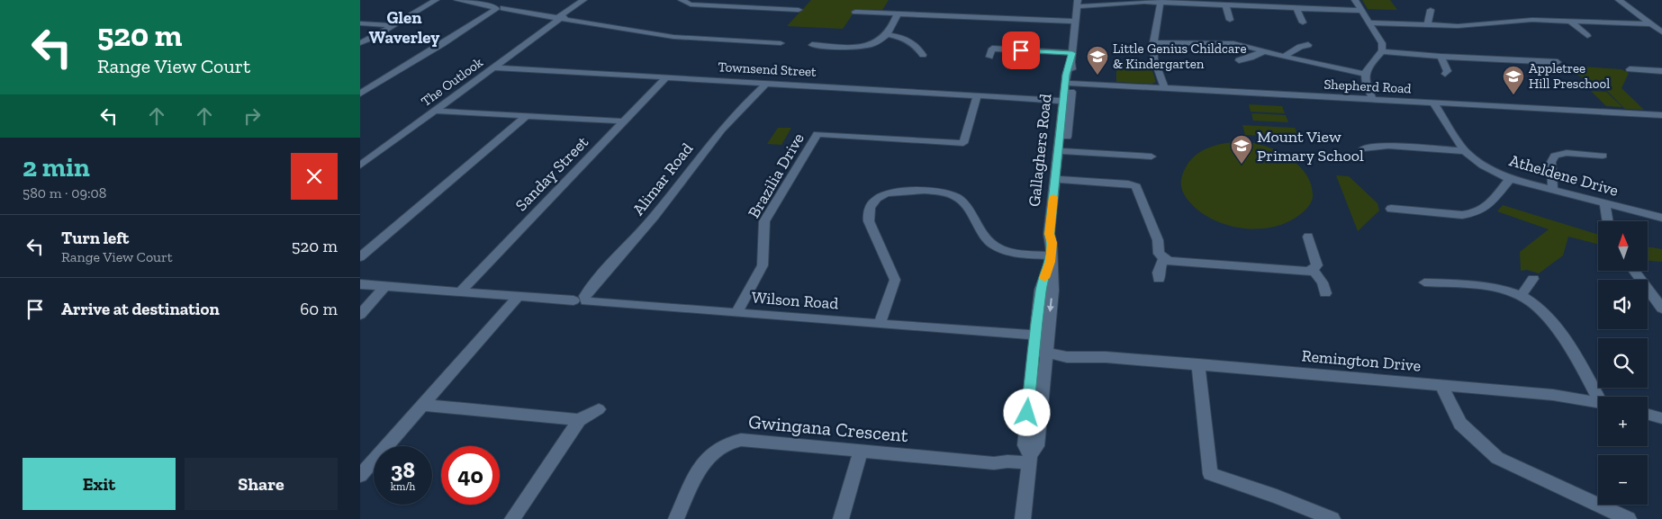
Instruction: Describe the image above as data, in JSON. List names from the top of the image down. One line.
{"streets":{"street":["Townsend Street","The Outlook","Shepherd Road","Gallaghers Road","Sanday Street","Brazilia Drive","Atheldene Drive","Alimar Road","Wilson Road","Remington Drive","Gwingana Crescent"]},"crossings":[["Townsend Street","The Outlook"],["Townsend Street","Gallaghers Road"],["Townsend Street","Sanday Street"],["Townsend Street","Brazilia Drive"],["Townsend Street","Alimar Road"],["Shepherd Road","Gallaghers Road"],["Shepherd Road","Atheldene Drive"],["Gallaghers Road","Wilson Road"],["Gallaghers Road","Remington Drive"],["Gallaghers Road","Gwingana Crescent"],["Sanday Street","Wilson Road"],["Brazilia Drive","Wilson Road"],["Alimar Road","Wilson Road"],["Wilson Road","Remington Drive"]],"districts":["Glen Waverley"],"places":{"school or university":["Little Genius Childcare & Kindergarten","Appletree Hill Preschool","Mount View Primary School"]},"north":"top","page":{"turn":["520 m","Range View Court"],"heading":["2 min","580 m · 09:08"],"list":[{"name":"Turn left","note":"Range View Court","value":"520 m"},{"name":"Arrive at destination","value":"60 m"}],"map_buttons":["+","−"],"speed":"38 km/h","limit":"40","buttons":["Exit","Share"]}}
